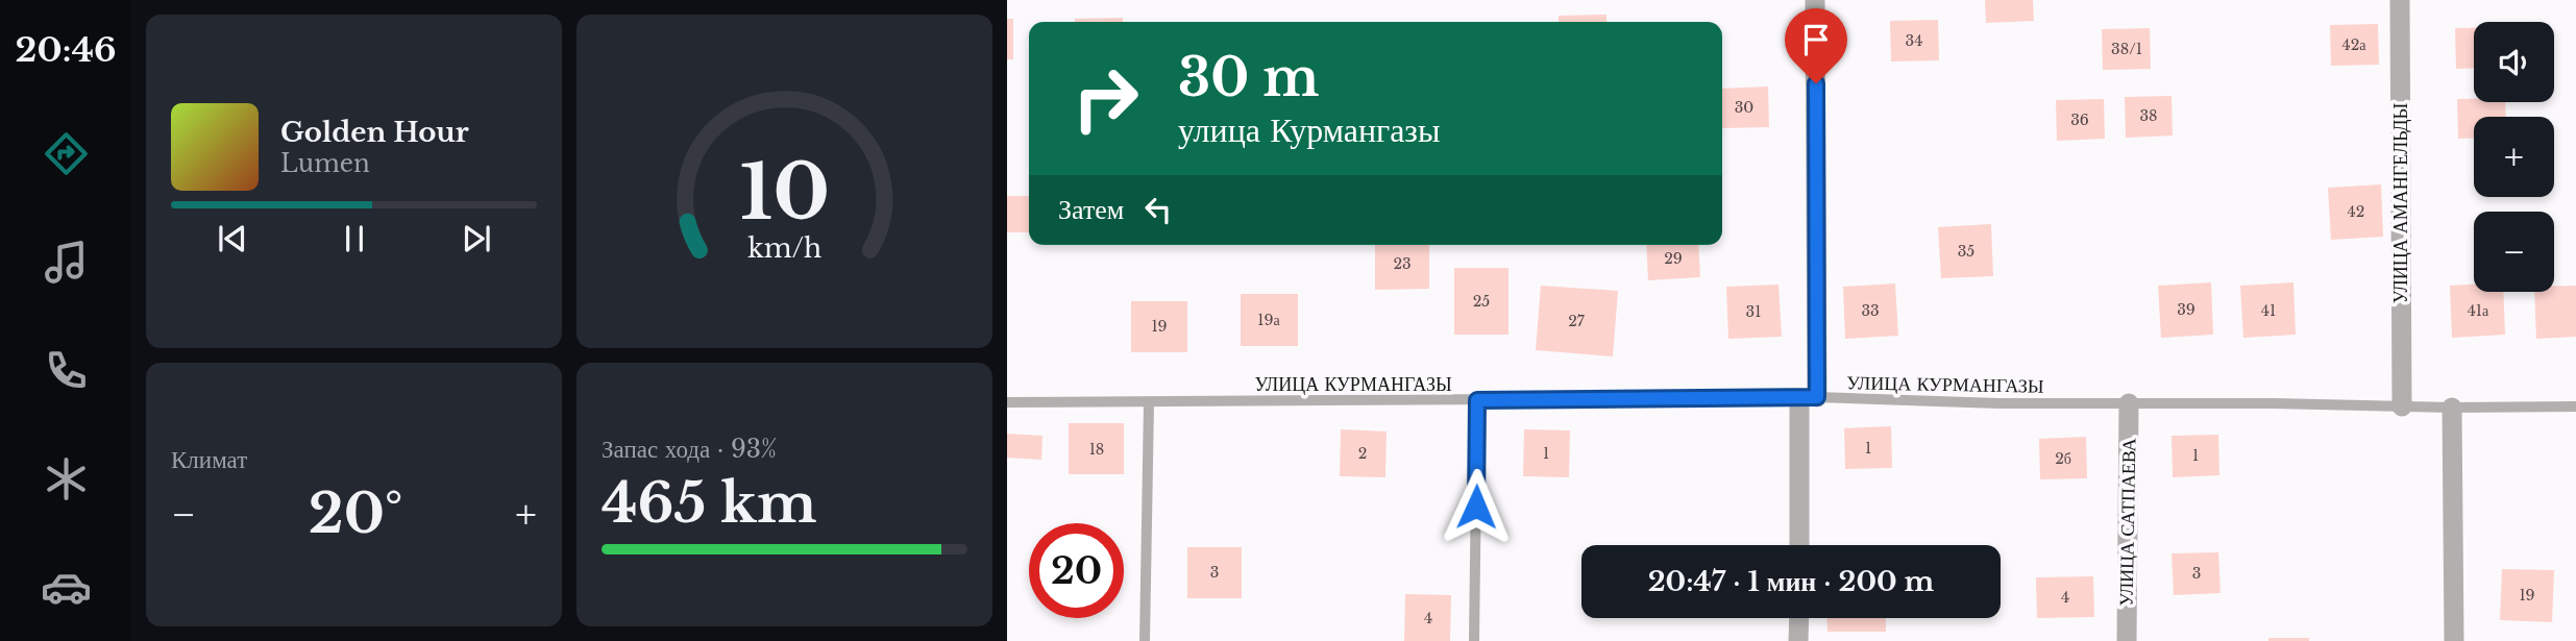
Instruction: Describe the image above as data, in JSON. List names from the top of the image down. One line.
{"streets":{"street":["УЛИЦА АМАНГЕЛЬДЫ","УЛИЦА САТПАЕВА"],"lane":["УЛИЦА КУРМАНГАЗЫ"]},"crossings":[["УЛИЦА АМАНГЕЛЬДЫ","УЛИЦА КУРМАНГАЗЫ"],["УЛИЦА КУРМАНГАЗЫ","УЛИЦА САТПАЕВА"]],"house_numbers":["34","42а","38/1","30","38","36","42","35","29","23","25","39","33","41","41а","31","19а","27","19","1","18","2","1","1","2б","3","3","19","4","4"],"page":{"tabs":"20:46","map_buttons":["+","−"],"turn":["30 m","улица Курмангазы"],"song":["Golden Hour","Lumen"],"then":"Затем","tile":["Климат",["Запас хода · 93%","465 km"]],"heat":["−","20°","+"],"limit":"20","trip":"20:47 · 1 мин · 200 m","gauge":["10","km/h"]}}
